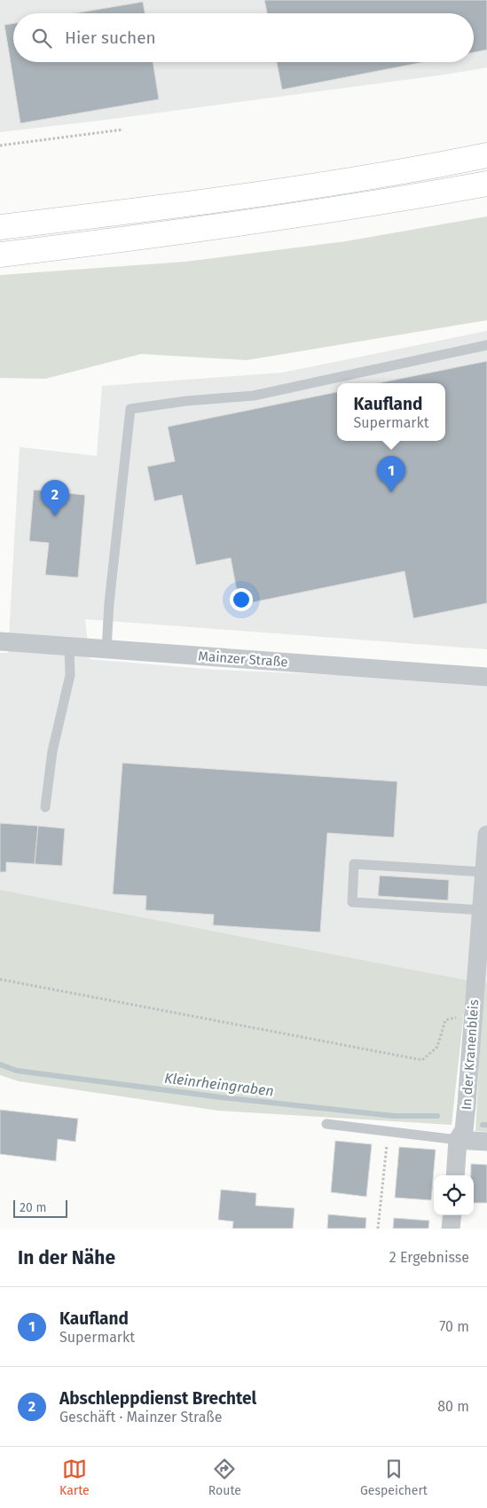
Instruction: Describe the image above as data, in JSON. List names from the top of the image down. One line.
{"streets":{"street":["Mainzer Straße","In der Kranenbleis"]},"water":["Kleinrheingraben"],"scale_bar":"20 m","page":{"search":"Hier suchen","popup":["Kaufland","Supermarkt"],"pins":["1","2"],"scale":"20 m","heading":["In der Nähe","2 Ergebnisse"],"list":[{"mark":"1","name":"Kaufland","note":"Supermarkt","value":"70 m"},{"mark":"2","name":"Abschleppdienst Brechtel","note":"Geschäft · Mainzer Straße","value":"80 m"}],"nav":["Karte","Route","Gespeichert"]}}
